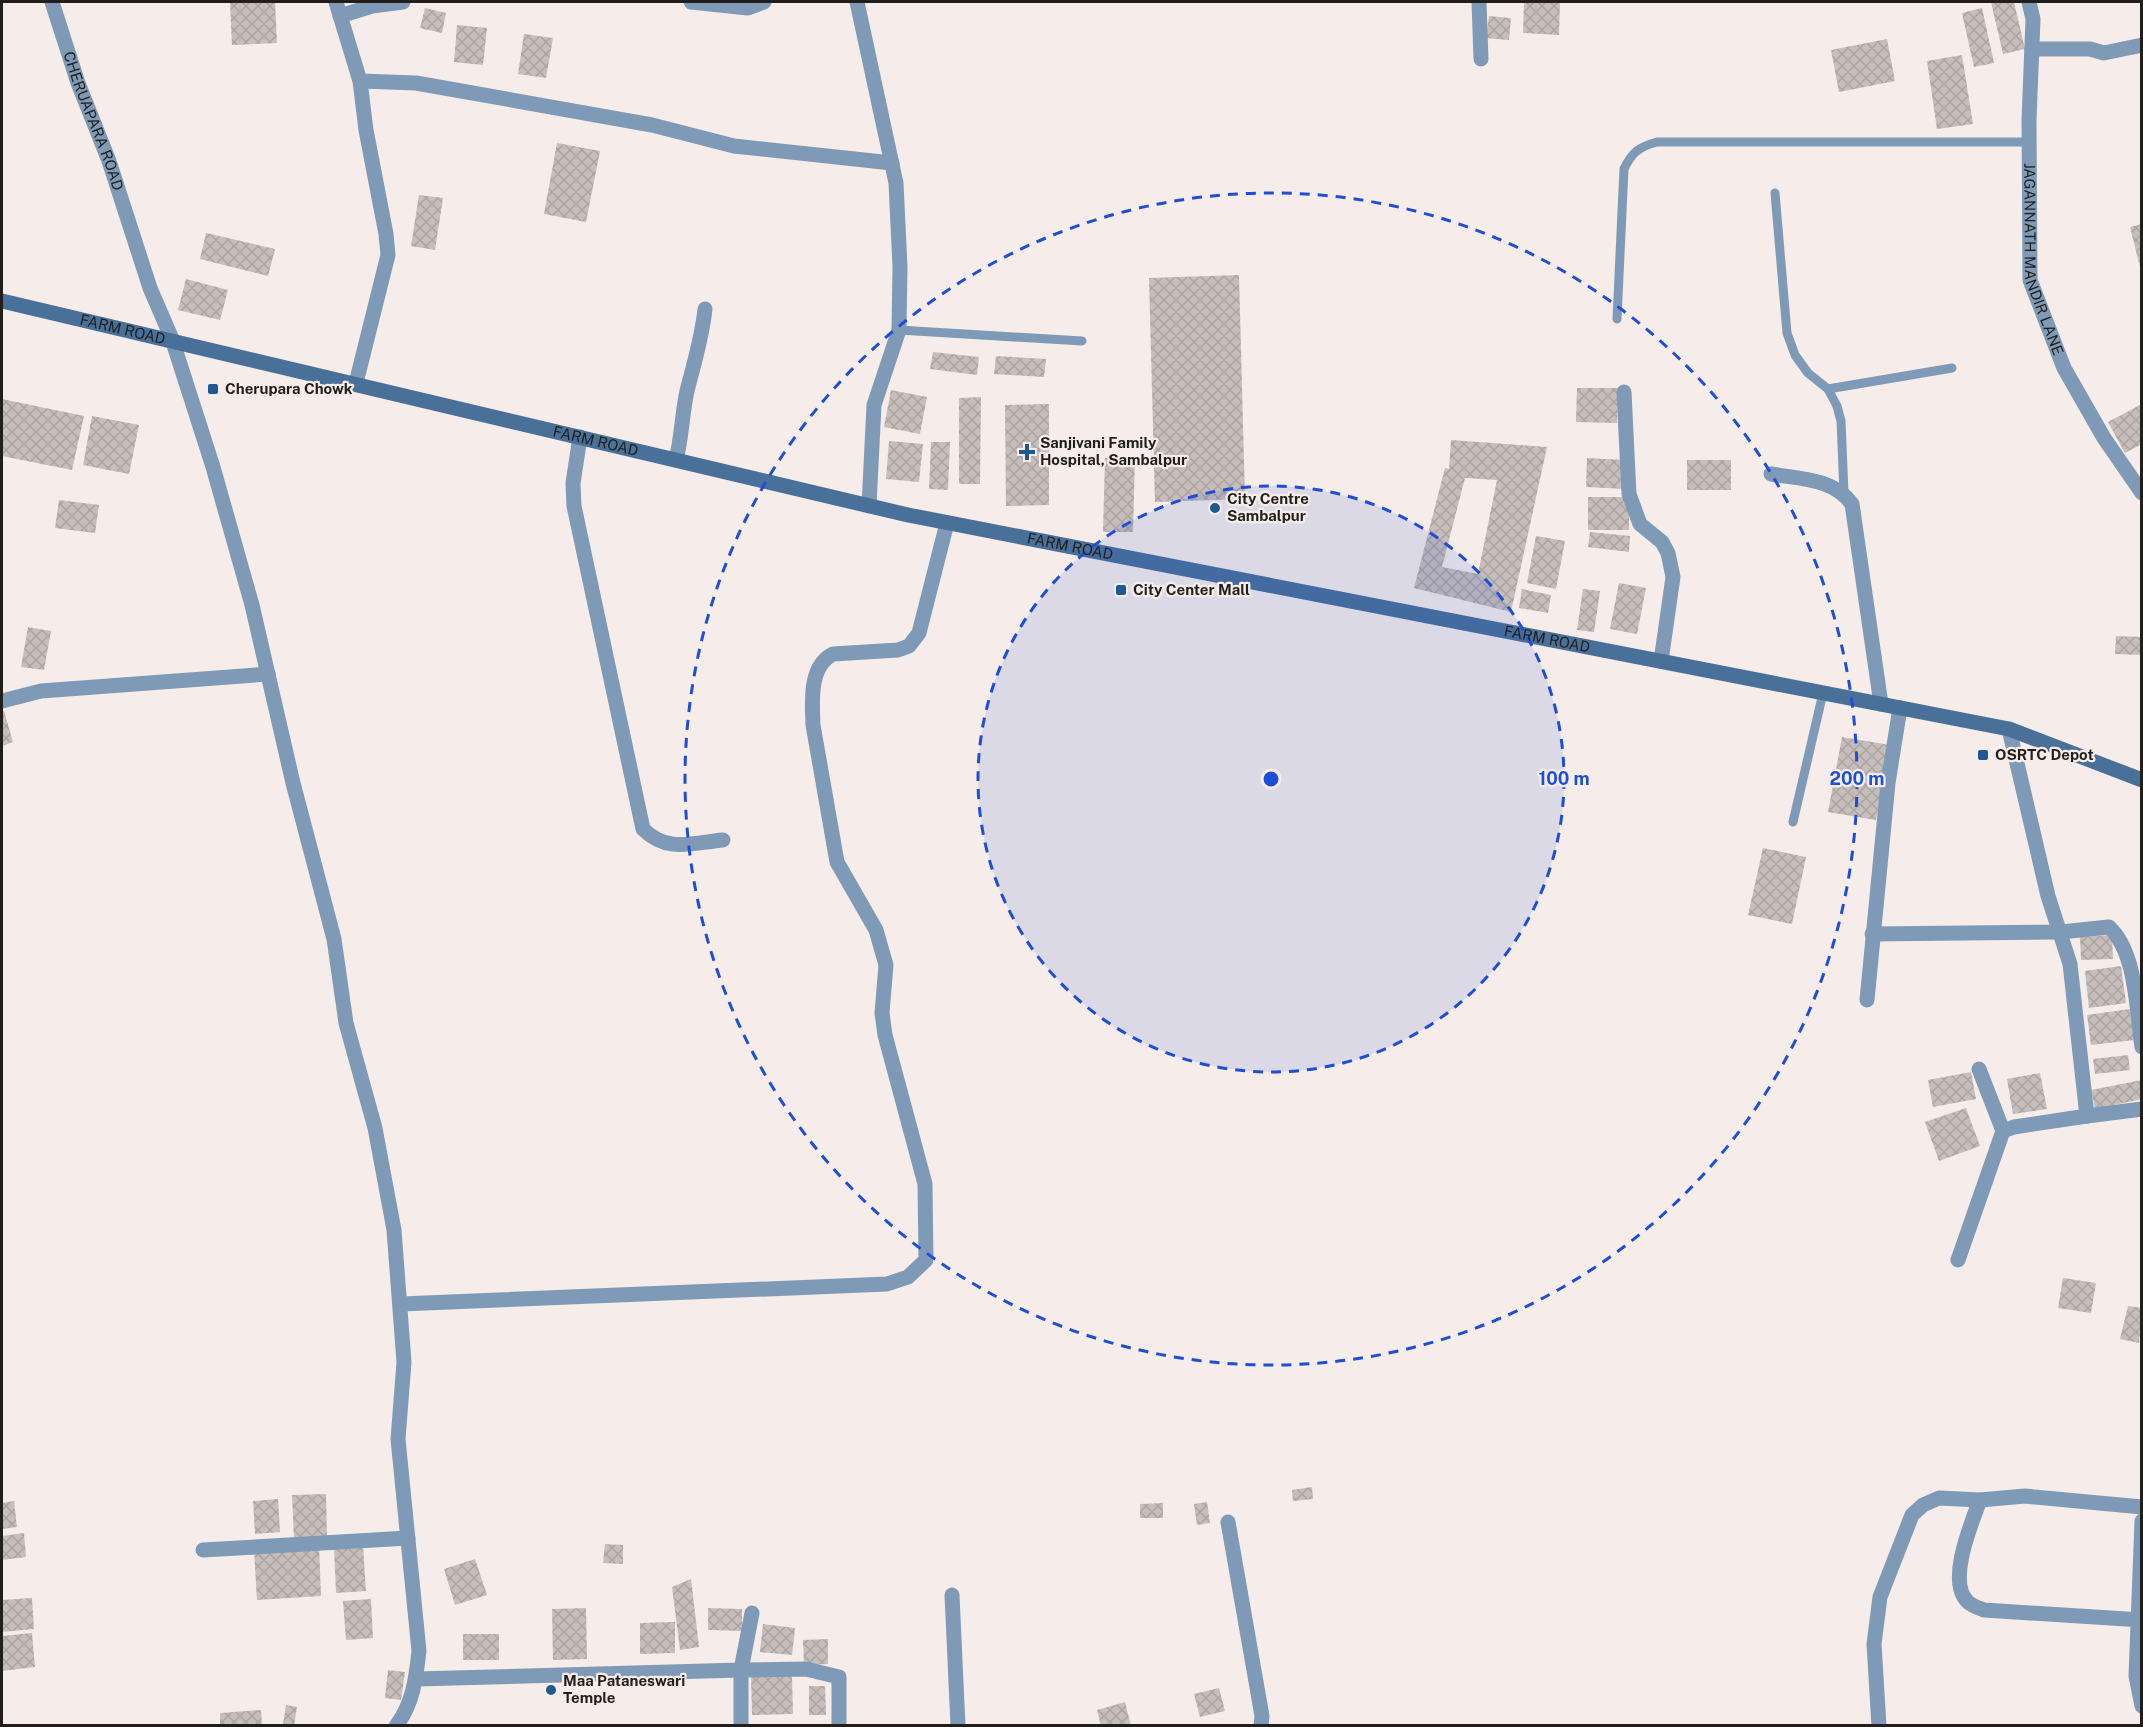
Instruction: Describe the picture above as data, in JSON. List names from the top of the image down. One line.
{"streets":{"main road":["FARM ROAD"],"street":["CHERUAPARA ROAD","JAGANNATH MANDIR LANE"]},"crossings":[["CHERUAPARA ROAD","FARM ROAD"]],"places":{"transit":["Cherupara Chowk","City Center Mall","OSRTC Depot"],"health":["Sanjivani Family Hospital, Sambalpur"],"other":["City Centre Sambalpur","Maa Pataneswari Temple"]},"rings":["100 m","200 m"]}
